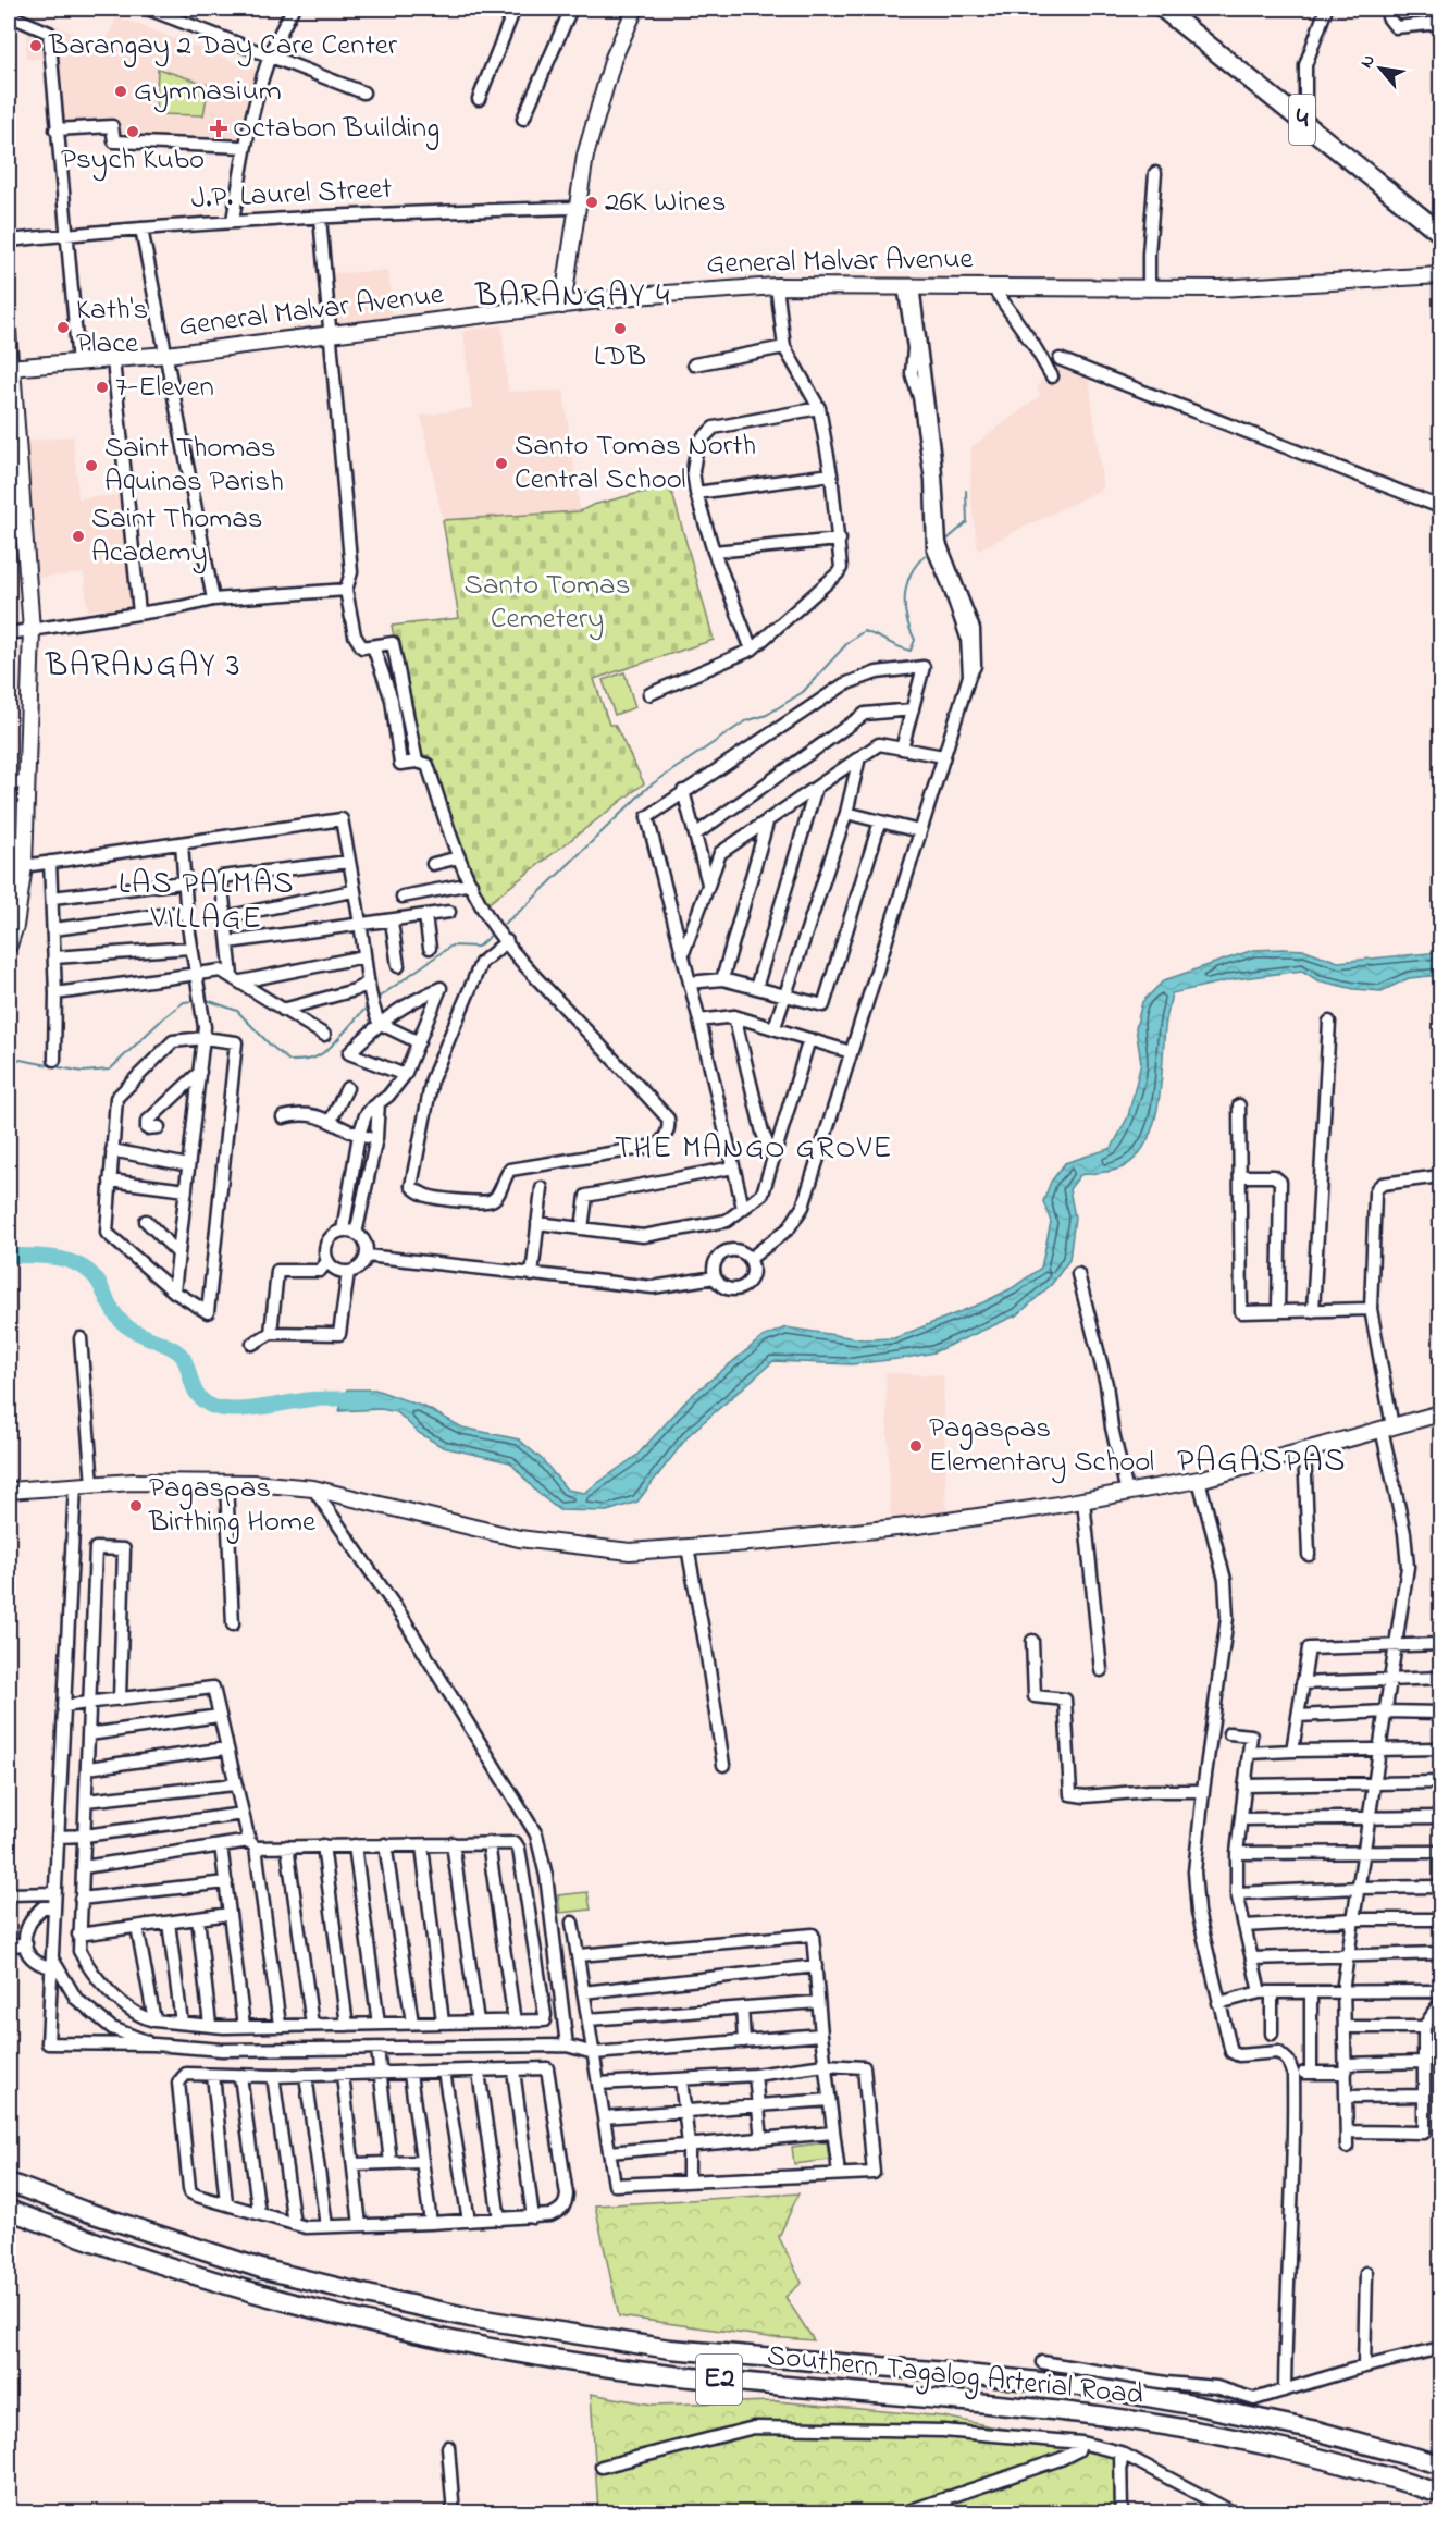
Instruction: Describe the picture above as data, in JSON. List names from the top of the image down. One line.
{"streets":{"highway":["4","Southern Tagalog Arterial Road","E2"],"main road":["General Malvar Avenue"],"street":["J.P. Laurel Street"]},"districts":["BARANGAY 4","BARANGAY 3","LAS PALMAS VILLAGE","THE MANGO GROVE","PAGASPAS"],"parks":["Santo Tomas Cemetery"],"places":{"other":["Barangay 2 Day Care Center","Gymnasium","Psych Kubo","26K Wines","Kath's Place","LDB","7-Eleven","Santo Tomas North Central School","Saint Thomas Aquinas Parish","Saint Thomas Academy","Pagaspas Elementary School","Pagaspas Birthing Home"],"health":["Octabon Building"]},"north":"top left"}
